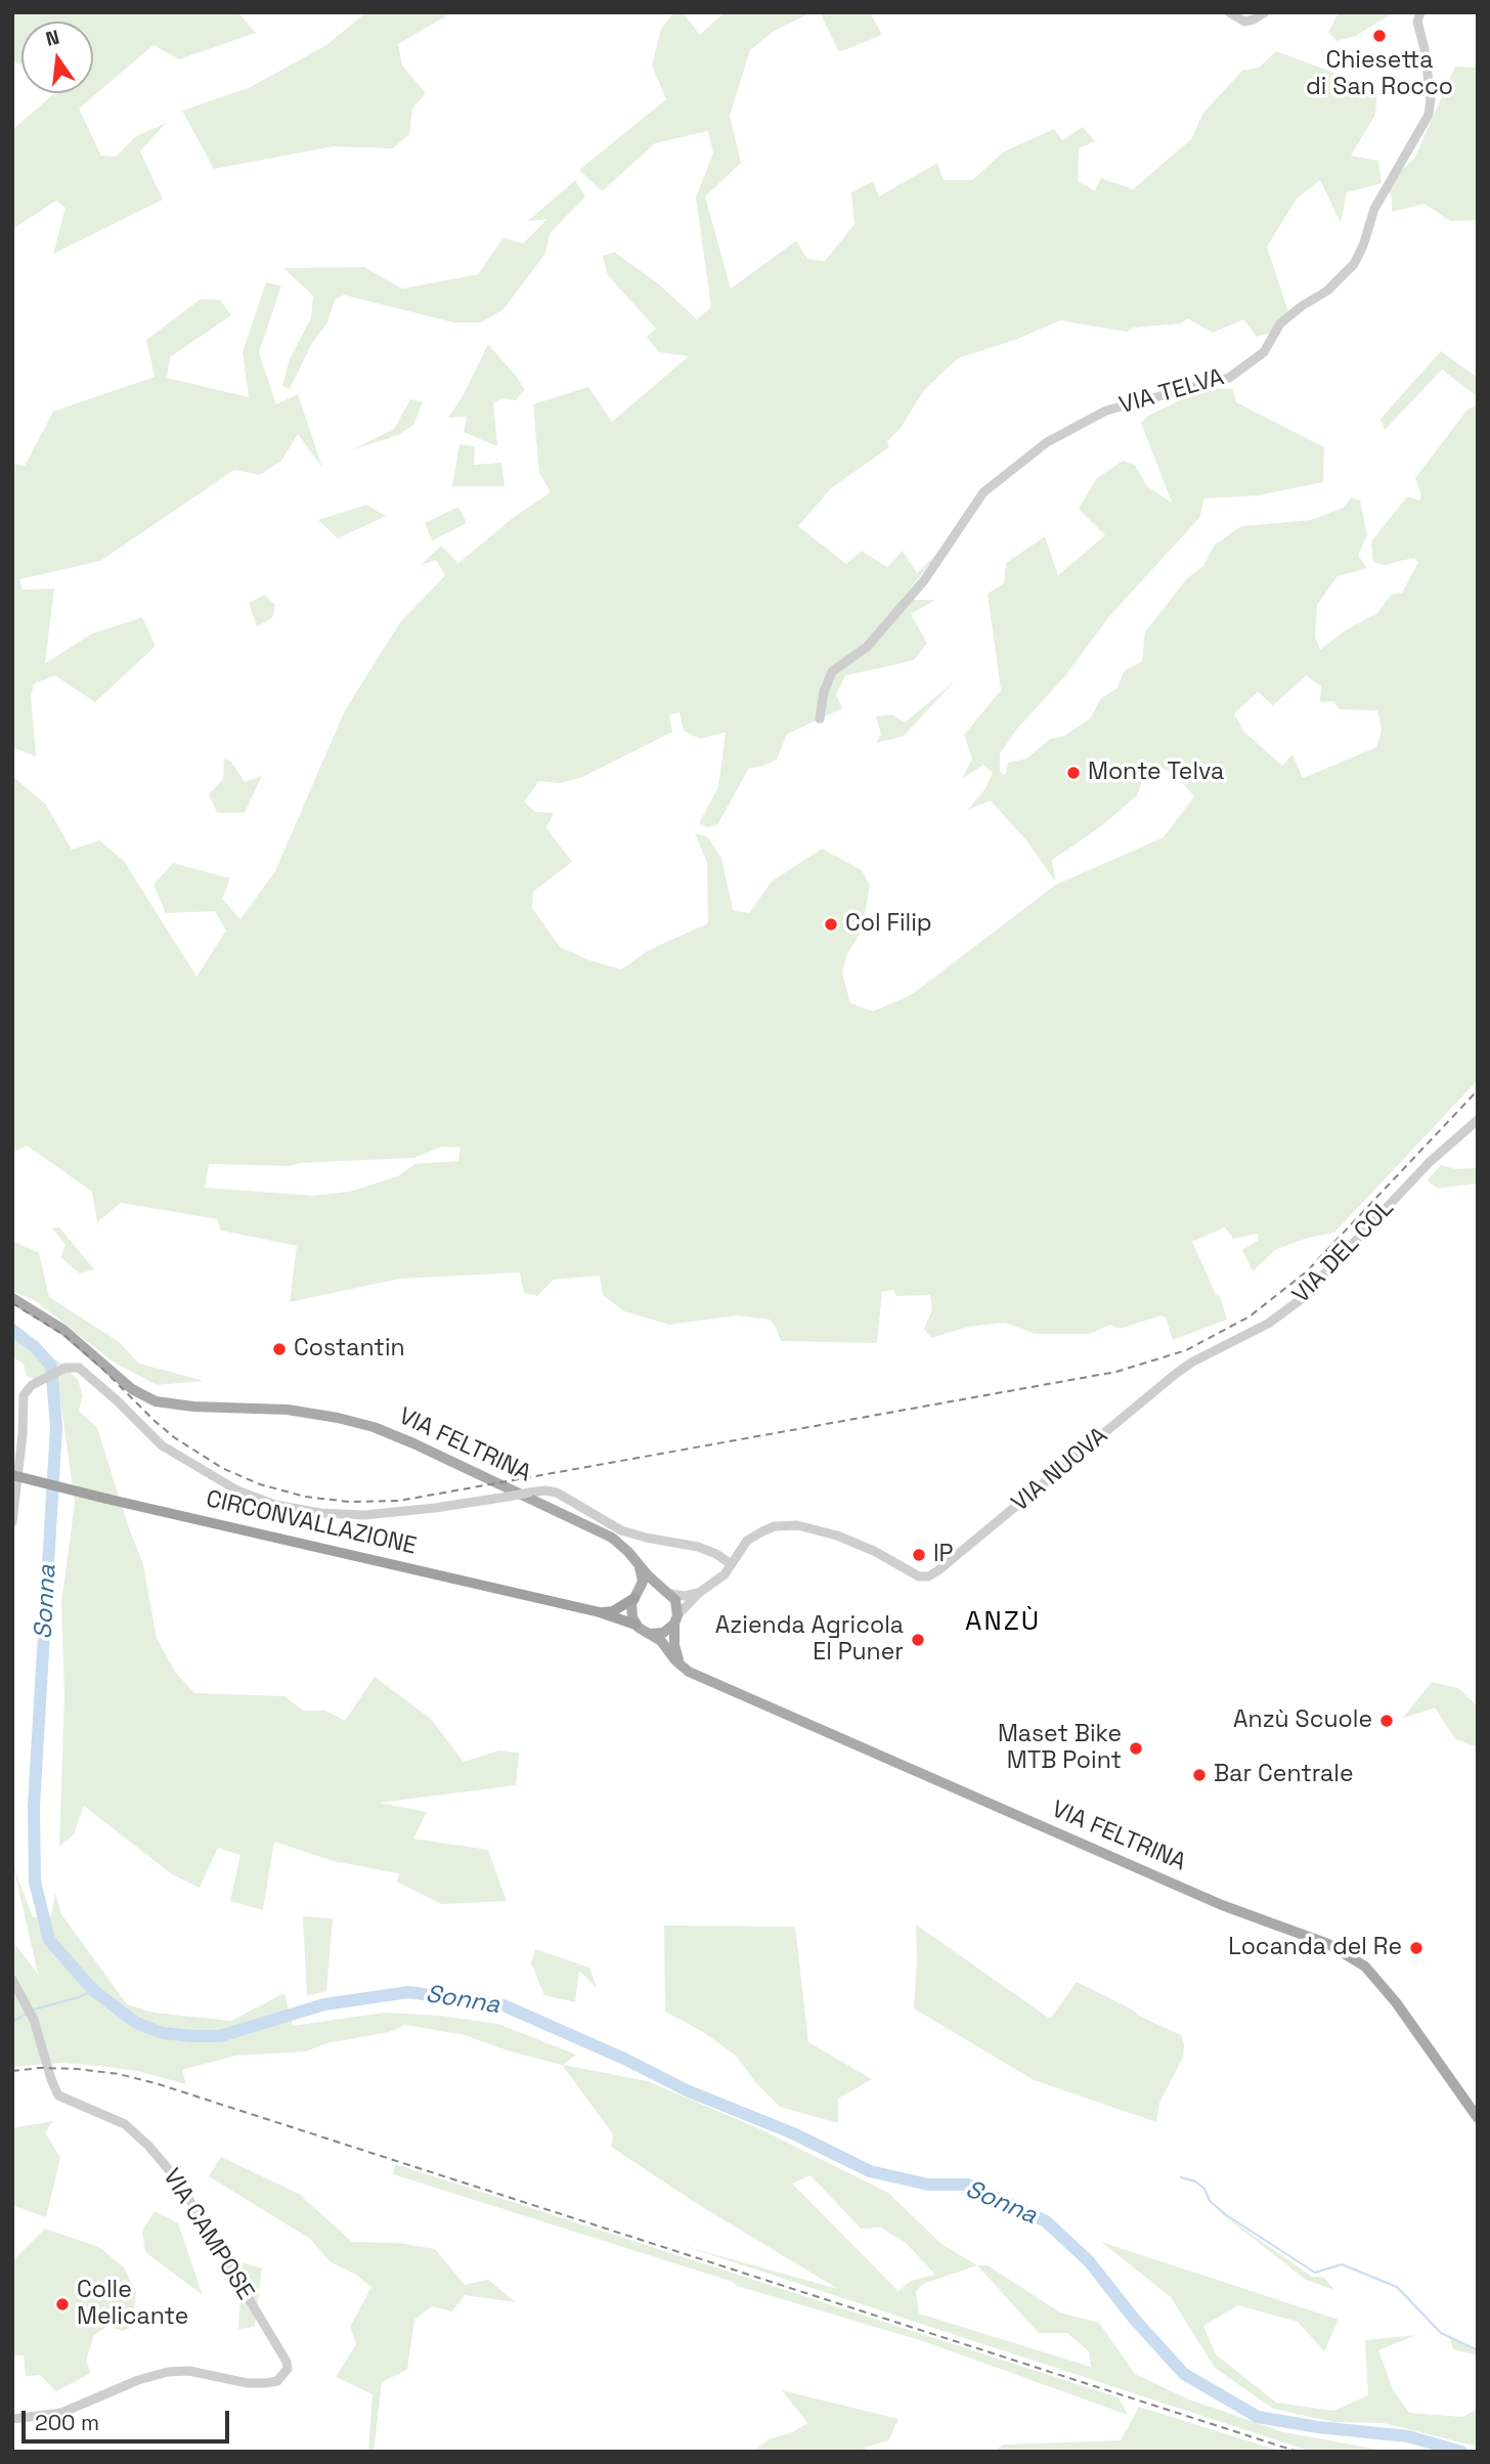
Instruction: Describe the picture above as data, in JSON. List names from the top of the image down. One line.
{"streets":{"highway":["CIRCONVALLAZIONE"],"main road":["VIA FELTRINA"],"street":["VIA TELVA","VIA DEL COL","VIA NUOVA","VIA CAMPOSE"]},"crossings":[["VIA DEL COL","VIA NUOVA"],["VIA FELTRINA","CIRCONVALLAZIONE"]],"districts":["ANZÙ"],"water":["Sonna"],"places":["Chiesetta di San Rocco","Monte Telva","Col Filip","Costantin","IP","Azienda Agricola El Puner","Anzù Scuole","Maset Bike MTB Point","Bar Centrale","Locanda del Re","Colle Melicante"],"scale_bar":"200 m","north":"top"}
